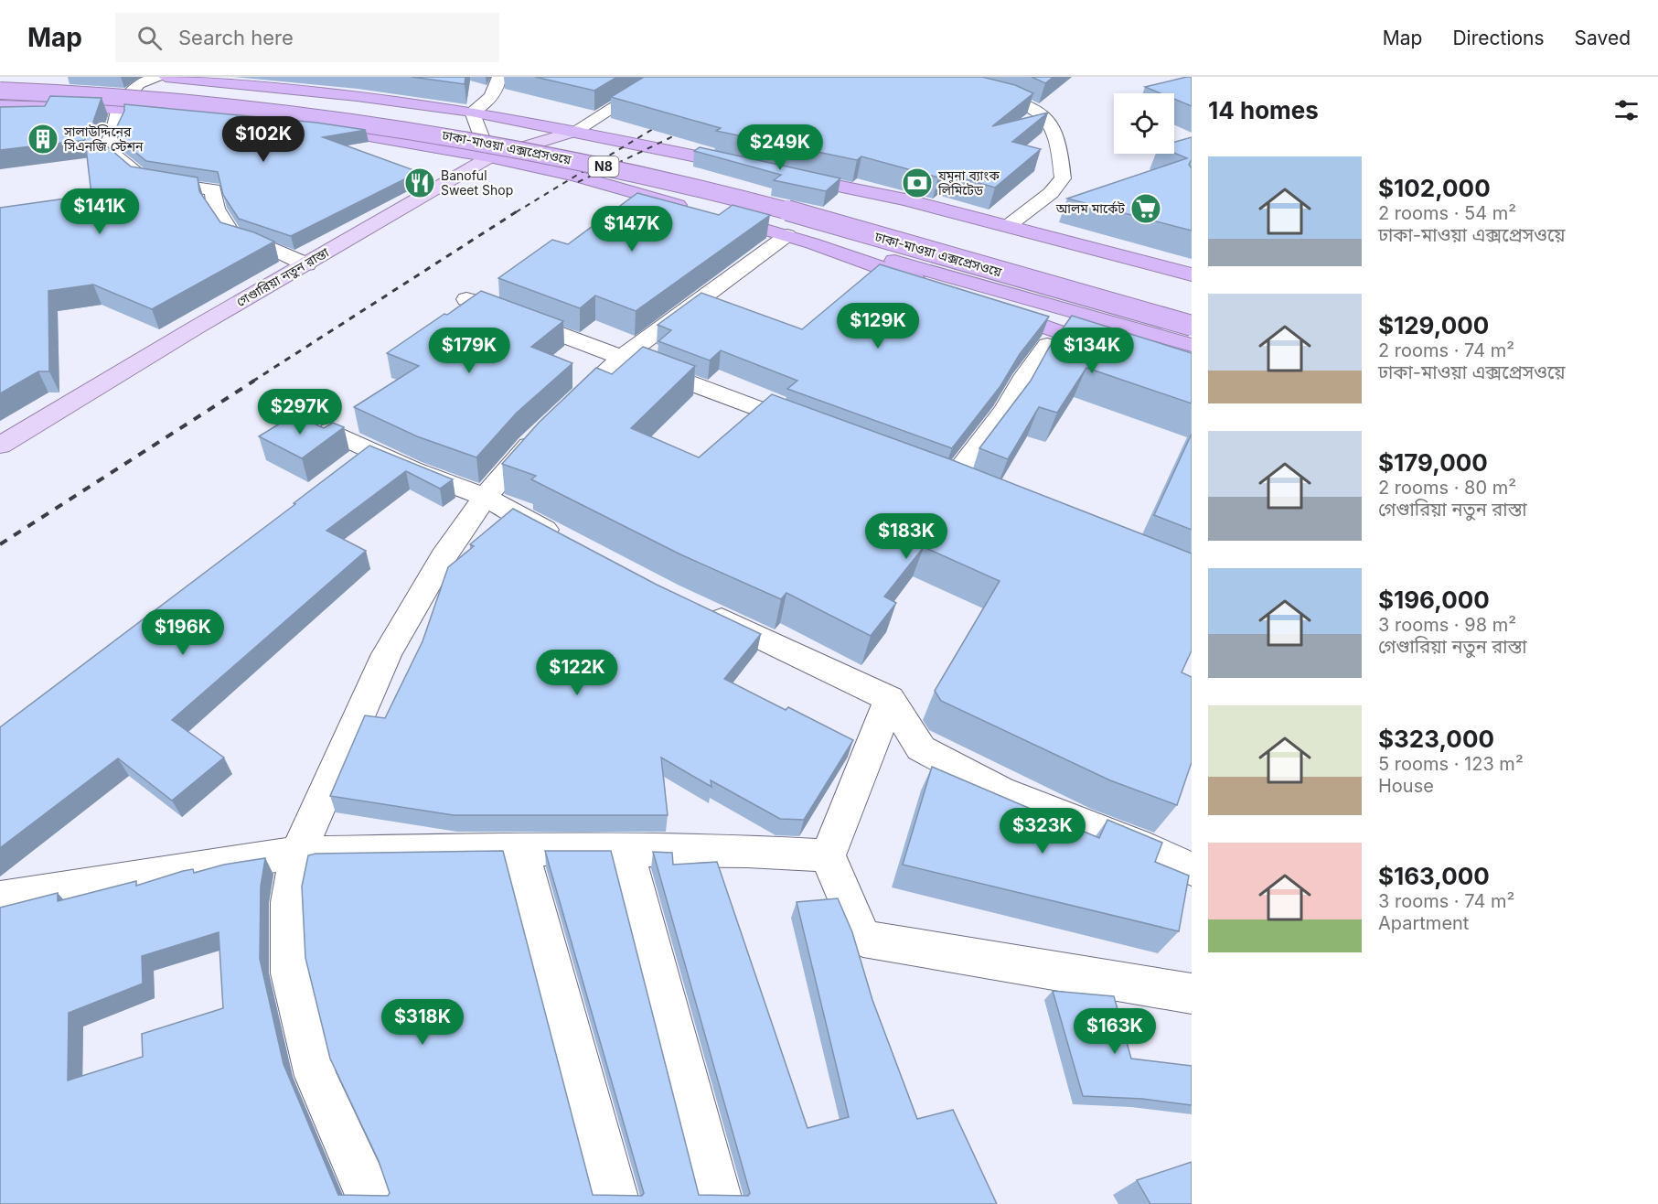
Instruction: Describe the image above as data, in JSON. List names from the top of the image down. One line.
{"streets":{"highway":["ঢাকা-মাওয়া এক্সপ্রেসওয়ে","N8"],"main road":["গেণ্ডারিয়া নতুন রাস্তা"]},"crossings":[["ঢাকা-মাওয়া এক্সপ্রেসওয়ে","N8"],["N8","গেণ্ডারিয়া নতুন রাস্তা"]],"places":{"building":["সালাউদ্দিনের সিএনজি স্টেশন"],"restaurant":["Banoful Sweet Shop"],"bank":["যমুনা ব্যাংক লিমিটেড"],"supermarket":["আলম মার্কেট"]},"page":{"header":"Map","search":"Search here","nav":["Map","Directions","Saved"],"heading":"14 homes","price":["$102K","$249K","$141K","$147K","$129K","$179K","$134K","$297K","$183K","$196K","$122K","$323K","$318K","$163K"],"list":[{"name":"$102,000","note":"2 rooms · 54 m² · ঢাকা-মাওয়া এক্সপ্রেসওয়ে"},{"name":"$129,000","note":"2 rooms · 74 m² · ঢাকা-মাওয়া এক্সপ্রেসওয়ে"},{"name":"$179,000","note":"2 rooms · 80 m² · গেণ্ডারিয়া নতুন রাস্তা"},{"name":"$196,000","note":"3 rooms · 98 m² · গেণ্ডারিয়া নতুন রাস্তা"},{"name":"$323,000","note":"5 rooms · 123 m² · House"},{"name":"$163,000","note":"3 rooms · 74 m² · Apartment"}]}}
